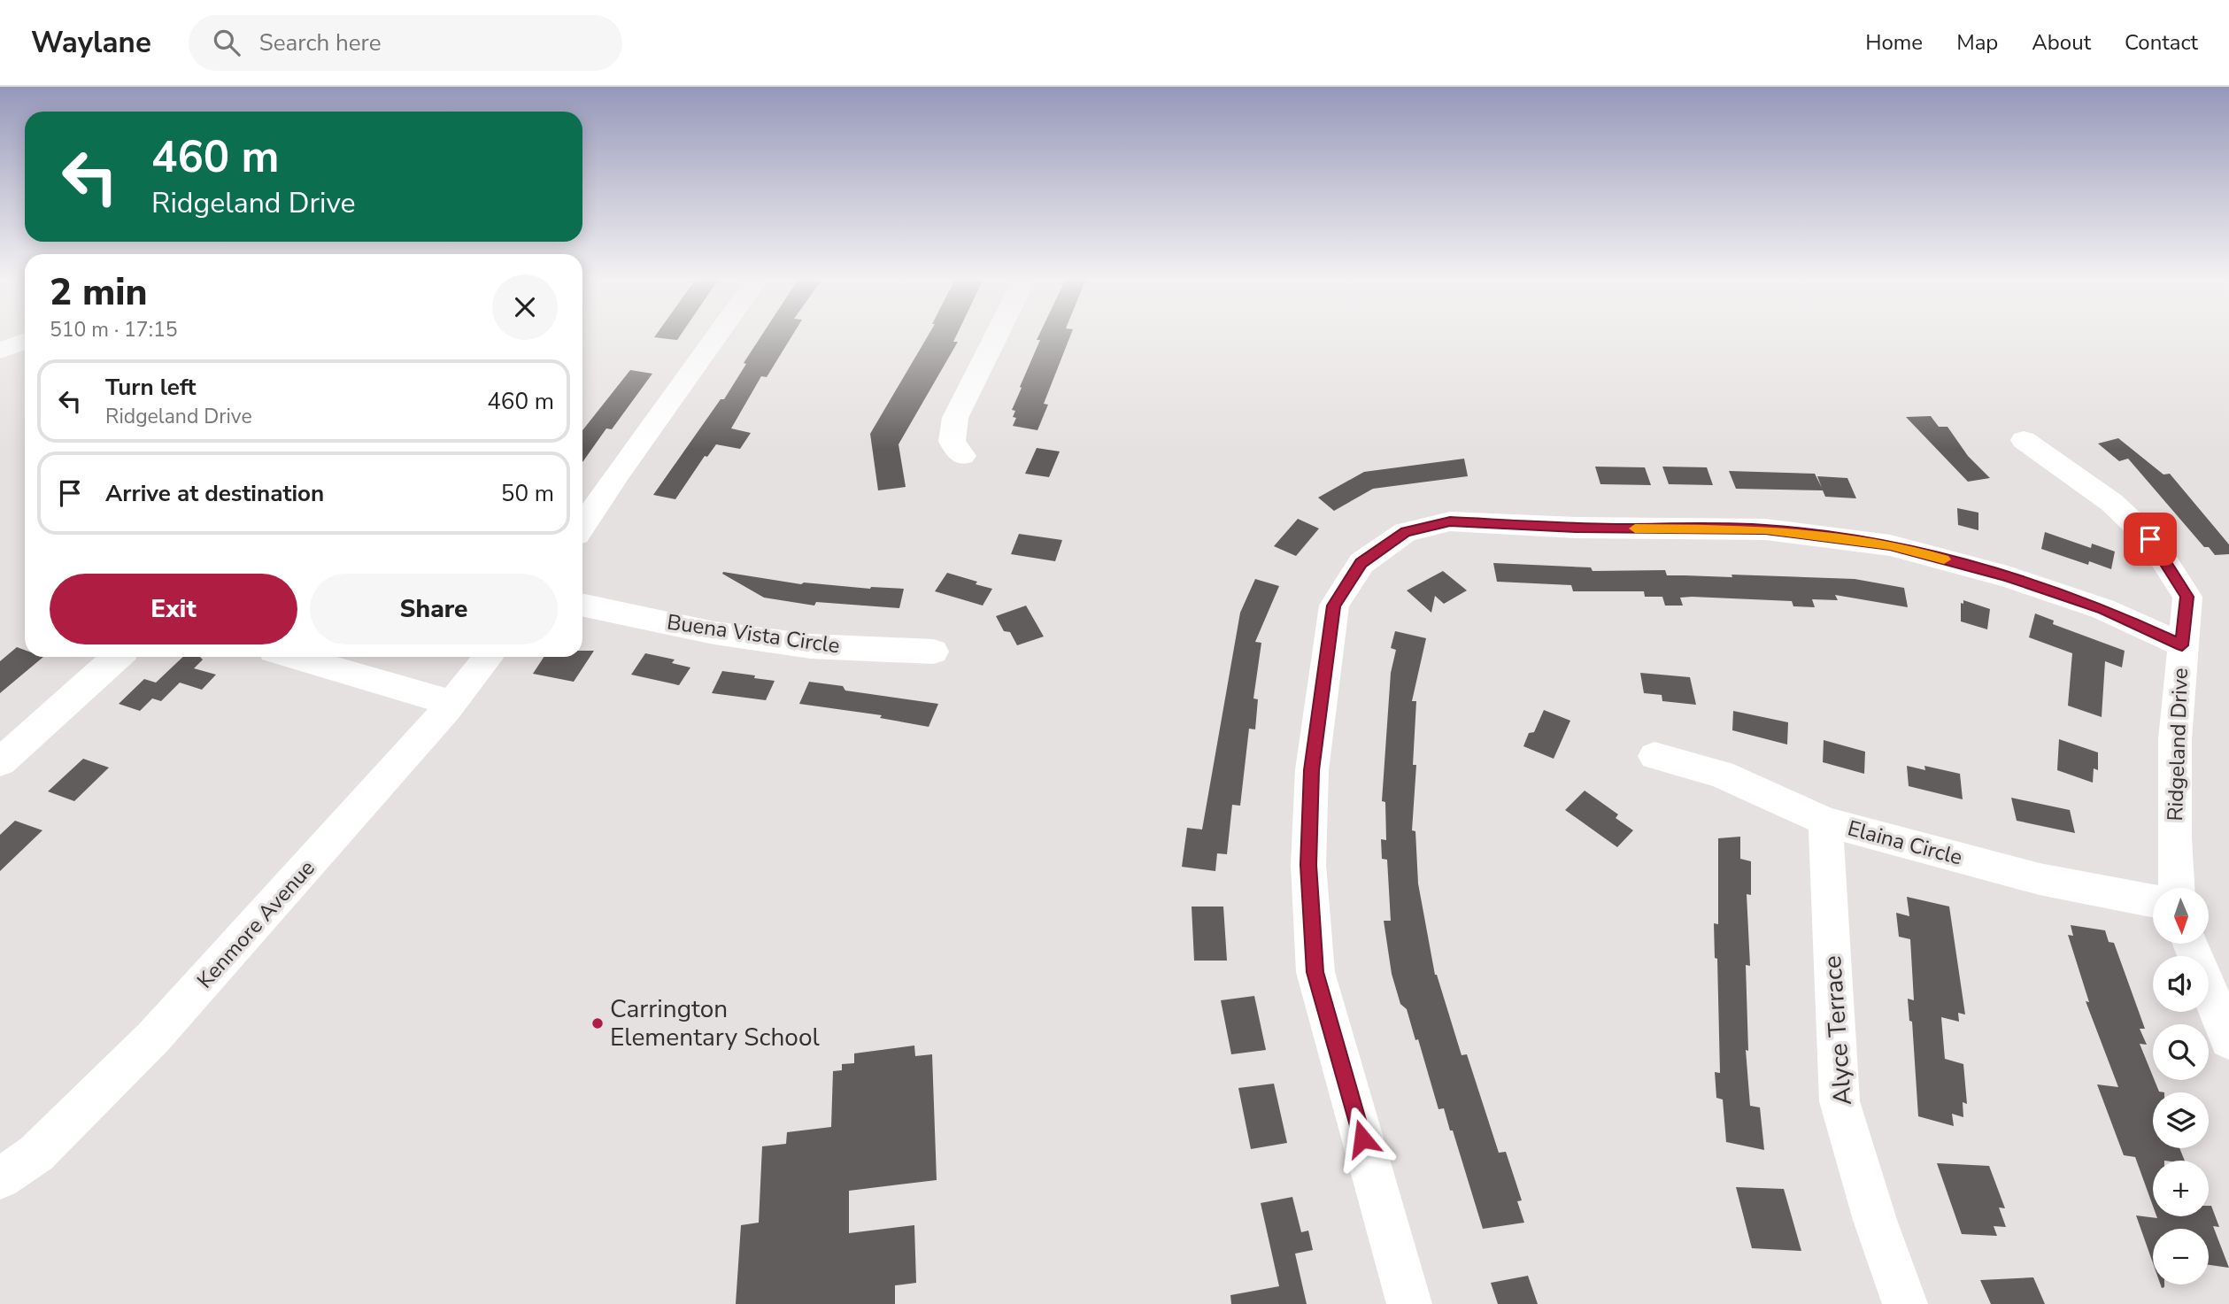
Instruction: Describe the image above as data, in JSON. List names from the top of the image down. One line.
{"streets":{"street":["Buena Vista Circle","Ridgeland Drive","Elaina Circle","Kenmore Avenue","Alyce Terrace"]},"crossings":[["Elaina Circle","Alyce Terrace"]],"places":["Carrington Elementary School"],"north":"bottom","page":{"header":"Waylane","search":"Search here","nav":["Home","Map","About","Contact"],"turn":["460 m","Ridgeland Drive"],"heading":["2 min","510 m · 17:15"],"list":[{"name":"Turn left","note":"Ridgeland Drive","value":"460 m"},{"name":"Arrive at destination","value":"50 m"}],"buttons":["Exit","Share"],"map_buttons":["+","−"]}}
